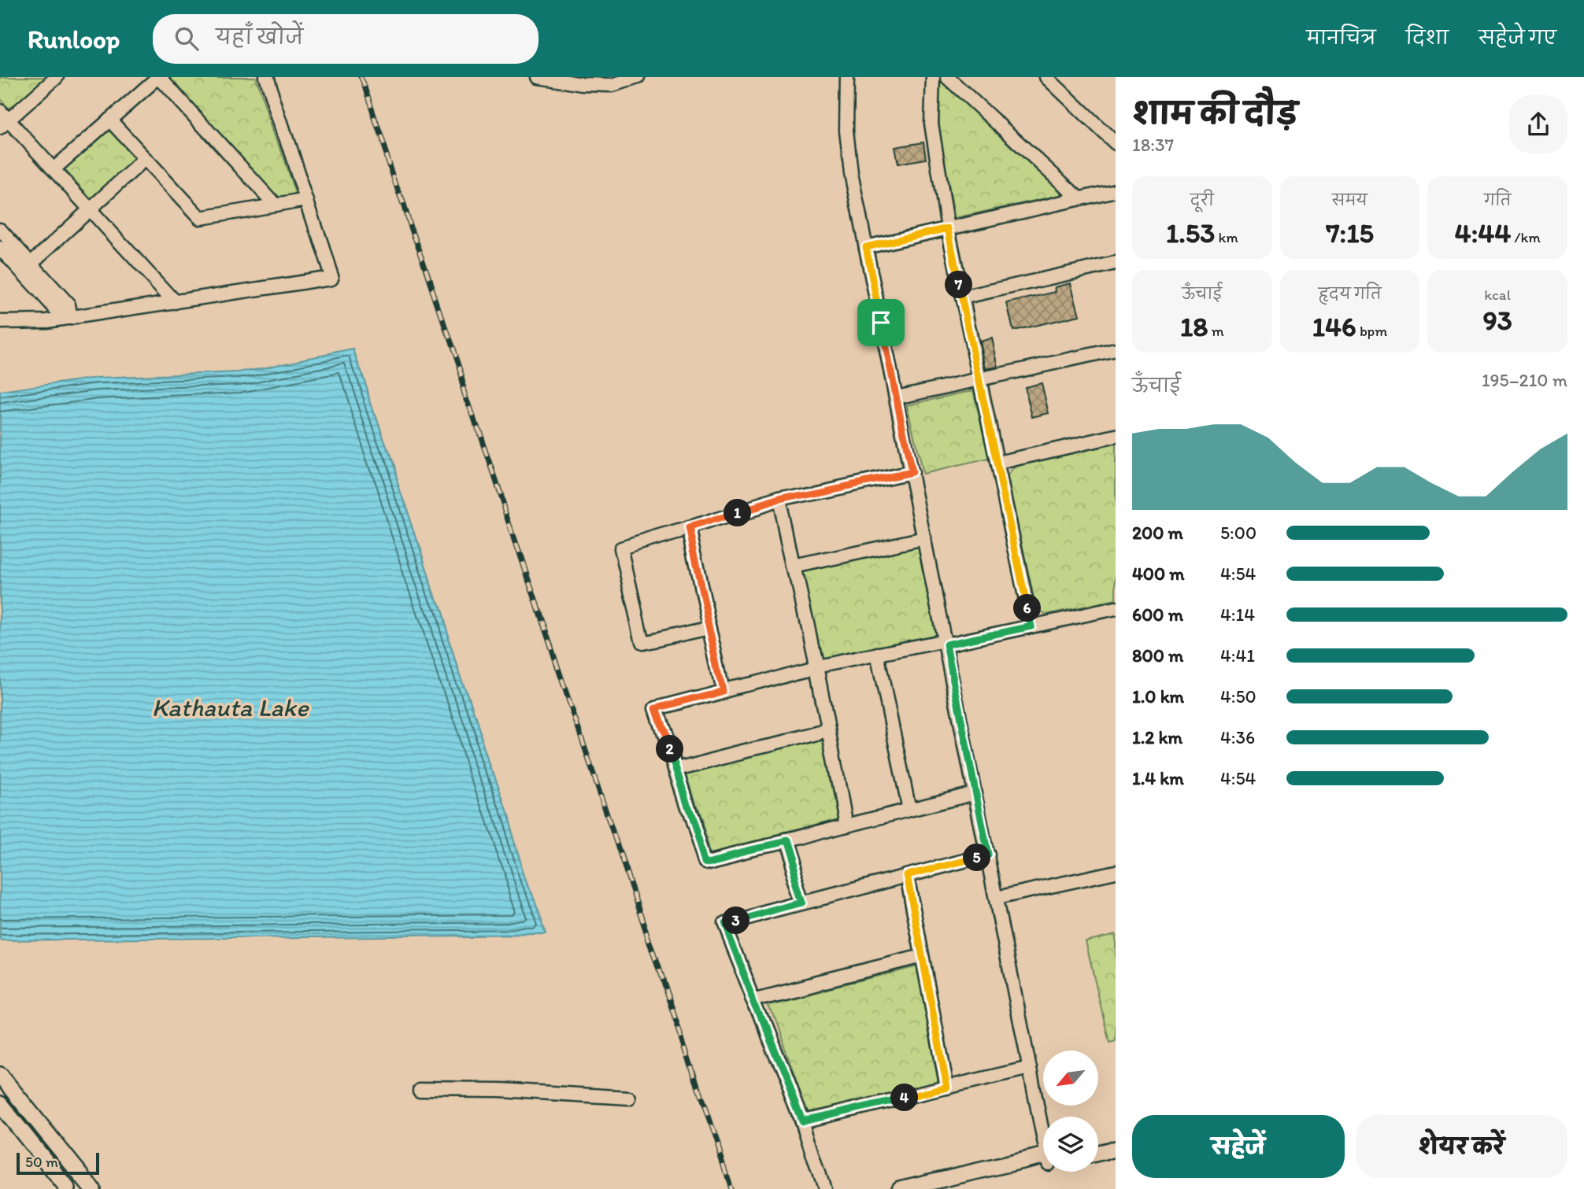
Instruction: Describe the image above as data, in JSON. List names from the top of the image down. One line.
{"water":["Kathauta Lake"],"scale_bar":"50 m","north":"bottom left","page":{"header":"Runloop","search":"यहाँ खोजें","nav":["मानचित्र","दिशा","सहेजे गए"],"heading":["शाम की दौड़","18:37"],"stats":[["दूरी","1.53 km"],["समय","7:15"],["गति","4:44 /km"],["ऊँचाई","18 m"],["हृदय गति","146 bpm"],["kcal","93"]],"pins":["7","1","6","2","5","3","4"],"chart":["ऊँचाई","195–210 m"],"list":[{"name":"200 m","note":"5:00"},{"name":"400 m","note":"4:54"},{"name":"600 m","note":"4:14"},{"name":"800 m","note":"4:41"},{"name":"1.0 km","note":"4:50"},{"name":"1.2 km","note":"4:36"},{"name":"1.4 km","note":"4:54"}],"buttons":["सहेजें","शेयर करें"],"scale":"50 m"}}
